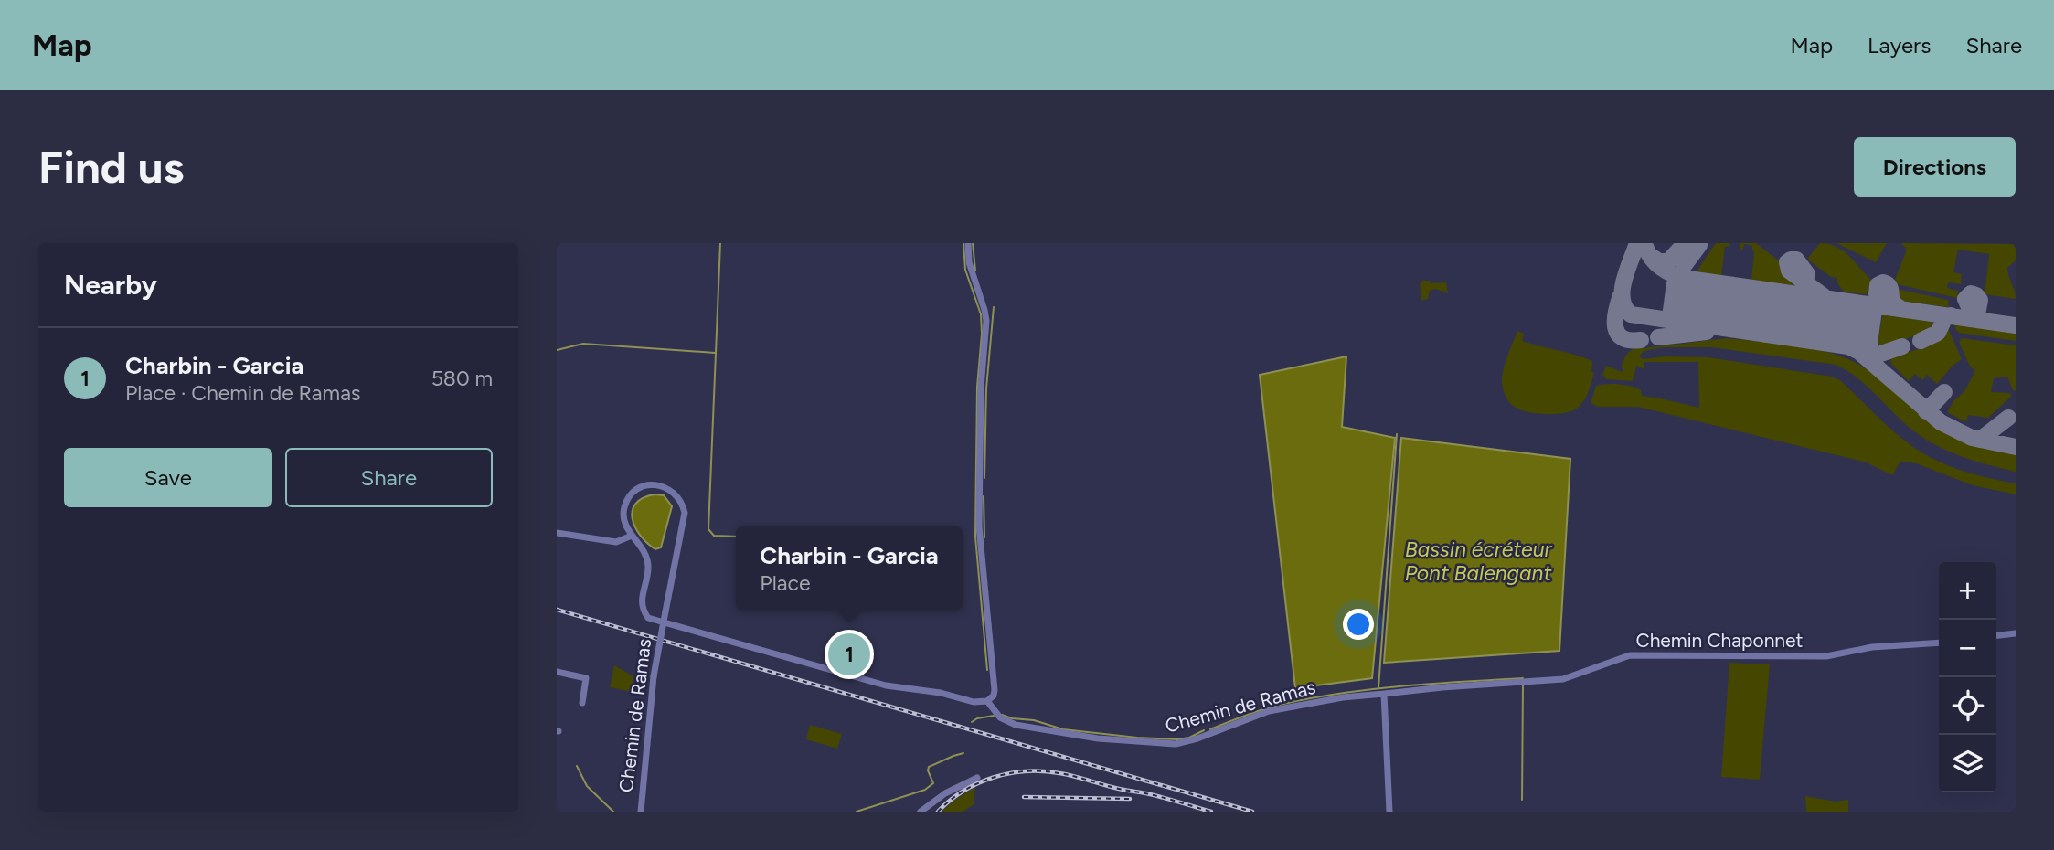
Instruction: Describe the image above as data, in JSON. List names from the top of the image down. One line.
{"streets":{"street":["Chemin Chaponnet","Chemin de Ramas"]},"crossings":[["Chemin Chaponnet","Chemin de Ramas"]],"water":["Bassin écréteur Pont Balengant"],"page":{"header":"Map","nav":["Map","Layers","Share"],"buttons":["Directions",["Save","Share"]],"title":"Find us","heading":"Nearby","list":[{"mark":"1","name":"Charbin - Garcia","note":"Place · Chemin de Ramas","value":"580 m"}],"popup":["Charbin - Garcia","Place"],"map_buttons":["+","−"],"pins":"1"}}
